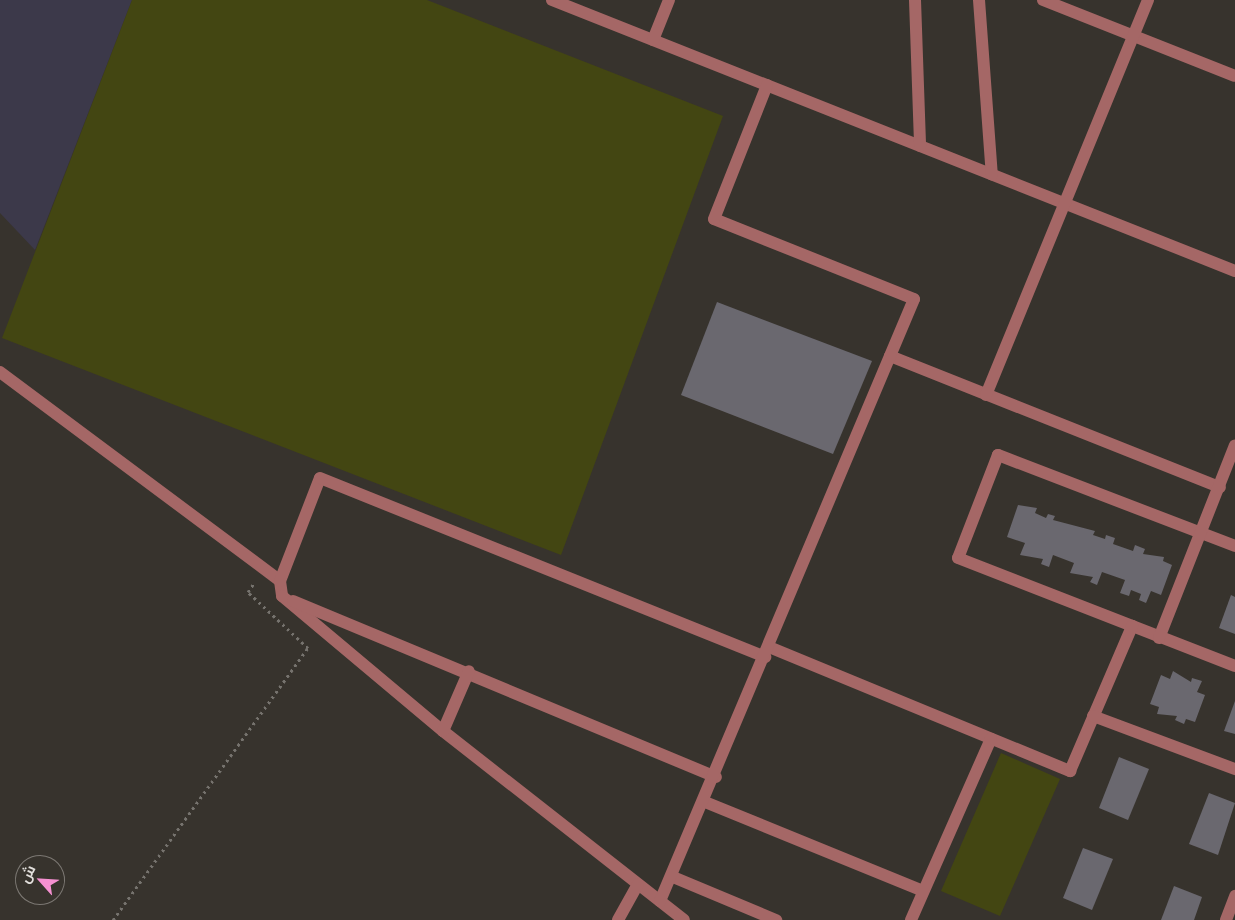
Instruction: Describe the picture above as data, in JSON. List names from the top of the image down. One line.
{"north":"top left"}
